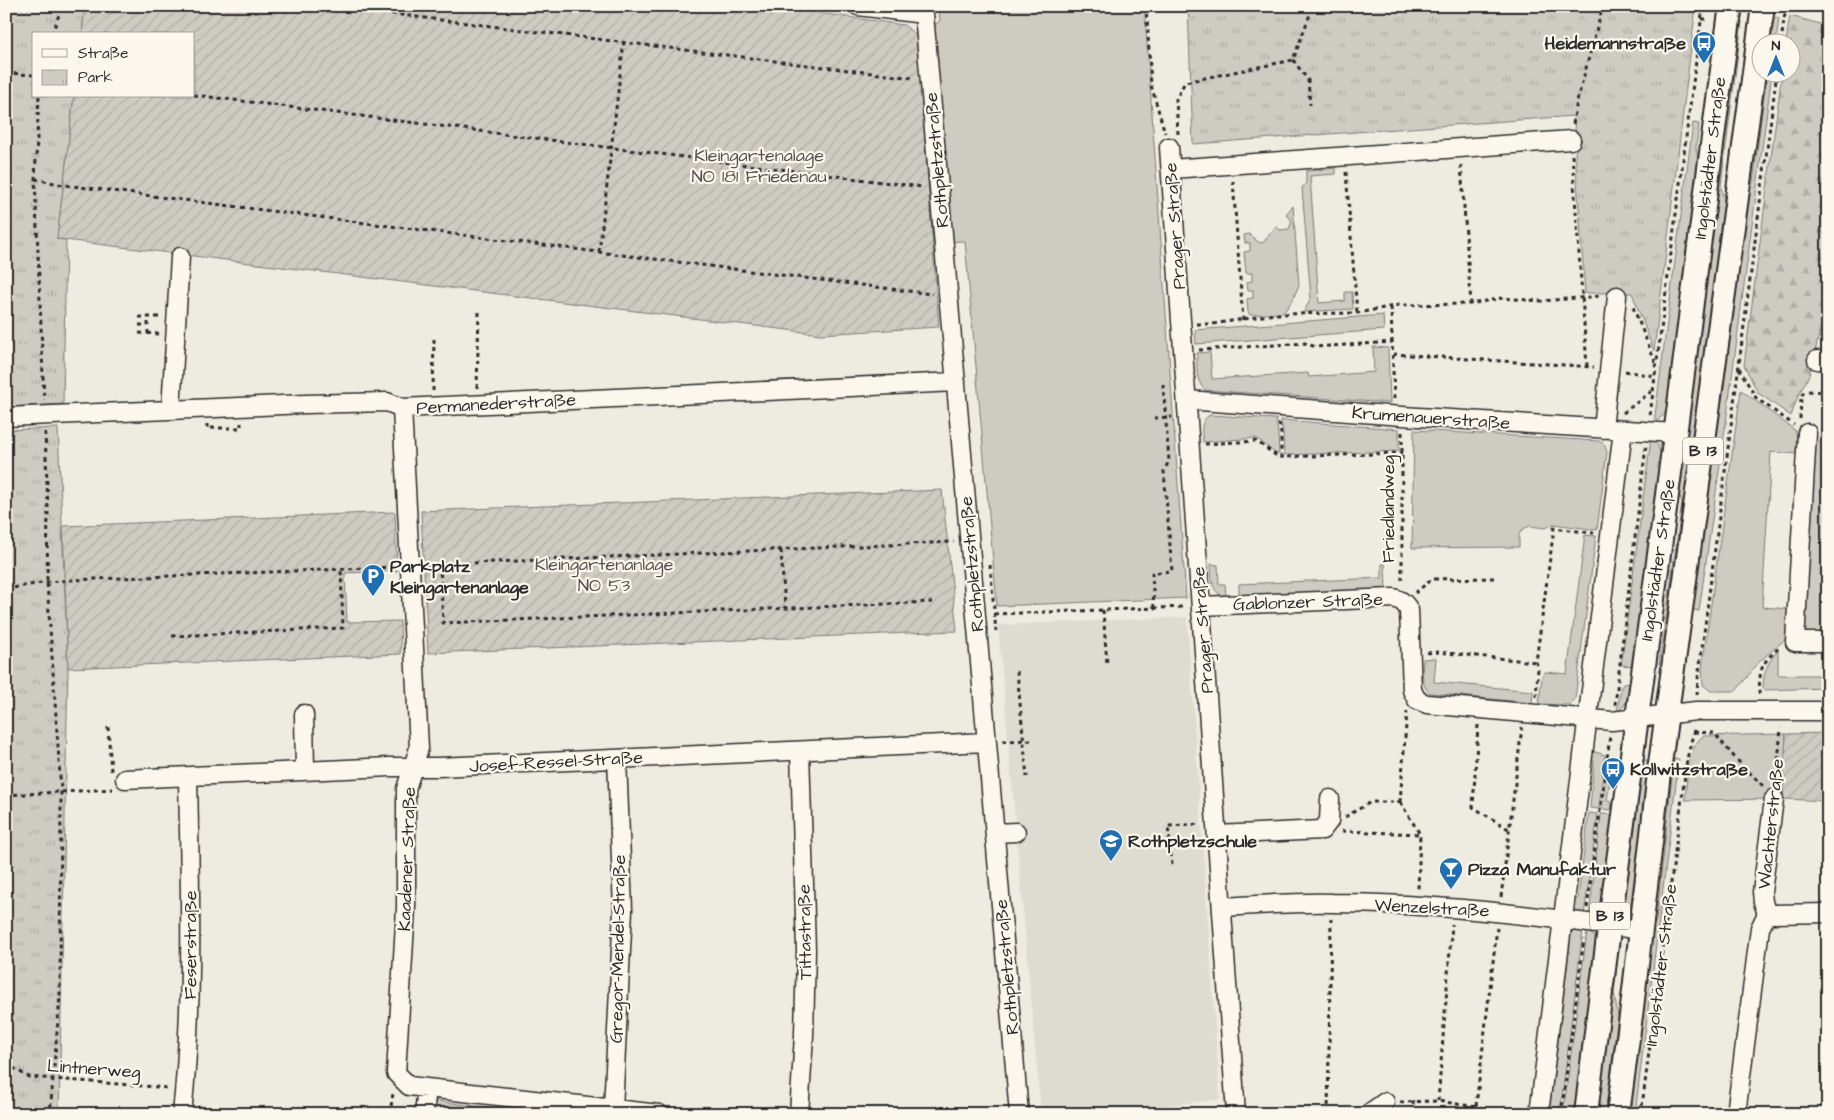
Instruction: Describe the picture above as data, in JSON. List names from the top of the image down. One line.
{"streets":{"main road":["Ingolstädter Straße","B 13"],"street":["Rothpletzstraße","Prager Straße","Permanederstraße","Krumenauerstraße","Gablonzer Straße","Josef-Ressel-Straße","Wachterstraße","Kaadener Straße","Wenzelstraße","Tittastraße","Feserstraße","Gregor-Mendel-Straße"],"path":["Friedlandweg","Lintnerweg"]},"crossings":[["Ingolstädter Straße","Krumenauerstraße"],["Ingolstädter Straße","Wenzelstraße"],["Rothpletzstraße","Permanederstraße"],["Rothpletzstraße","Josef-Ressel-Straße"],["Prager Straße","Krumenauerstraße"],["Prager Straße","Gablonzer Straße"],["Prager Straße","Wenzelstraße"],["Permanederstraße","Kaadener Straße"],["Krumenauerstraße","Friedlandweg"],["Friedlandweg","Gablonzer Straße"],["Josef-Ressel-Straße","Kaadener Straße"],["Josef-Ressel-Straße","Tittastraße"],["Josef-Ressel-Straße","Feserstraße"],["Josef-Ressel-Straße","Gregor-Mendel-Straße"],["Feserstraße","Lintnerweg"]],"parks":["Kleingartenalage NO 181 Friedenau","Kleingartenanlage NO 53"],"places":{"bus stop":["Heidemannstraße","Kollwitzstraße"],"parking":["Parkplatz Kleingartenanlage"],"school or university":["Rothpletzschule"],"bar":["Pizza Manufaktur"]},"legend":["Straße","Park"],"north":"top"}
